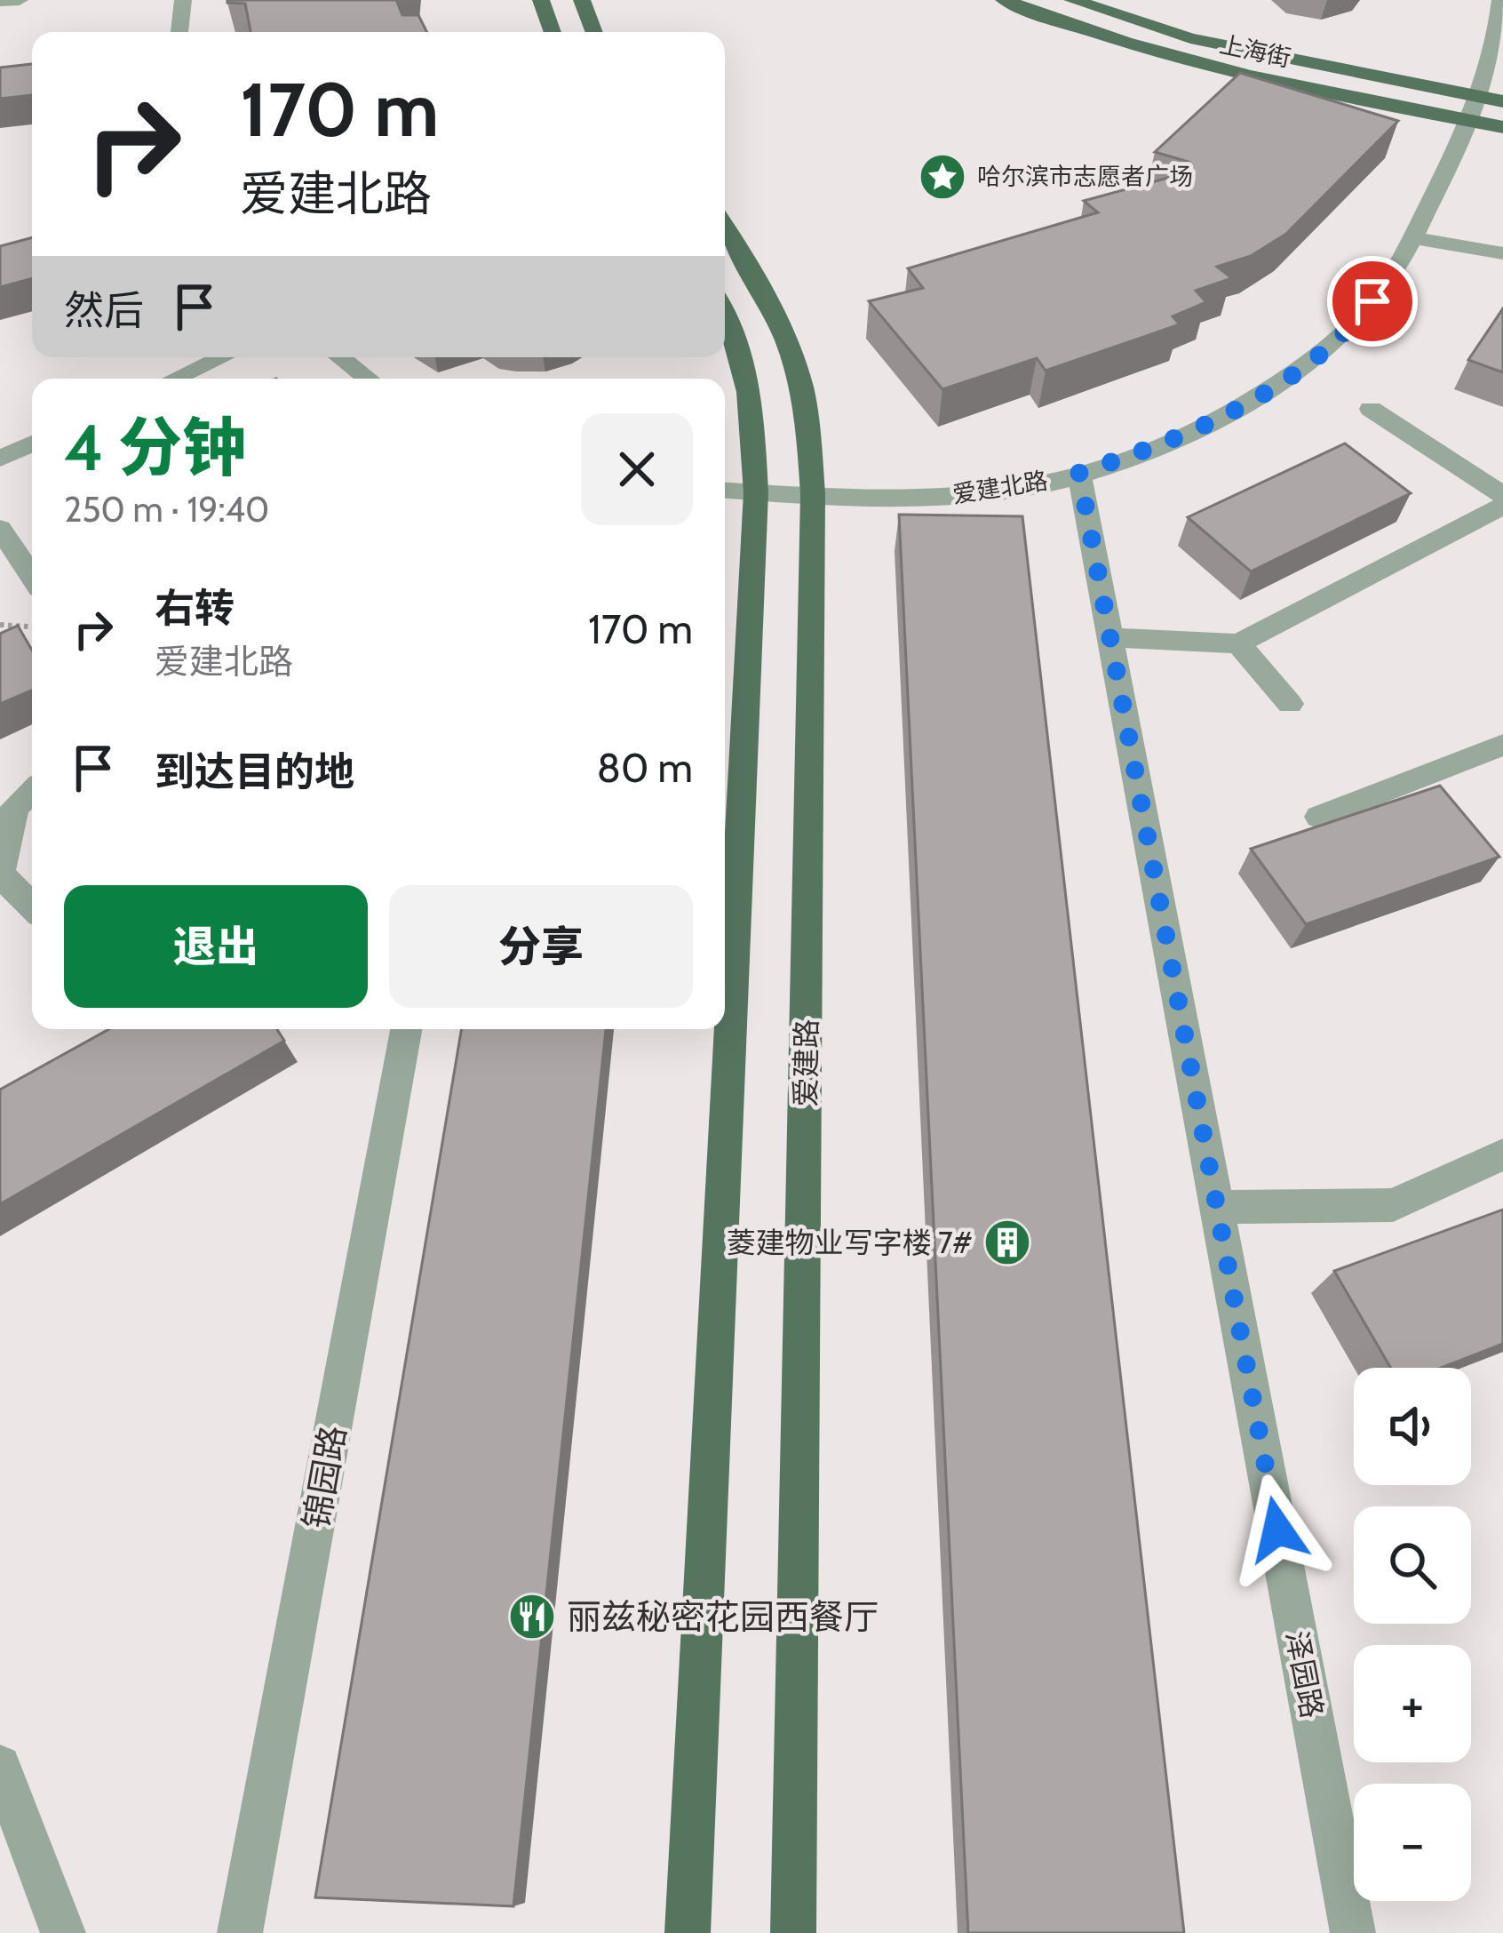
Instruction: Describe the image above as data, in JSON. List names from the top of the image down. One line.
{"streets":{"main road":["上海街","爱建路"],"street":["爱建北路","锦园路","泽园路"]},"crossings":[["上海街","爱建北路"],["爱建北路","爱建路"],["爱建北路","泽园路"]],"places":{"place":["哈尔滨市志愿者广场"],"building":["菱建物业写字楼 7#"],"restaurant":["丽兹秘密花园西餐厅"]},"page":{"turn":["170 m","爱建北路"],"then":"然后","heading":["4 分钟","250 m · 19:40"],"list":[{"name":"右转","note":"爱建北路","value":"170 m"},{"name":"到达目的地","value":"80 m"}],"buttons":["退出","分享"],"map_buttons":["+","−"]}}
